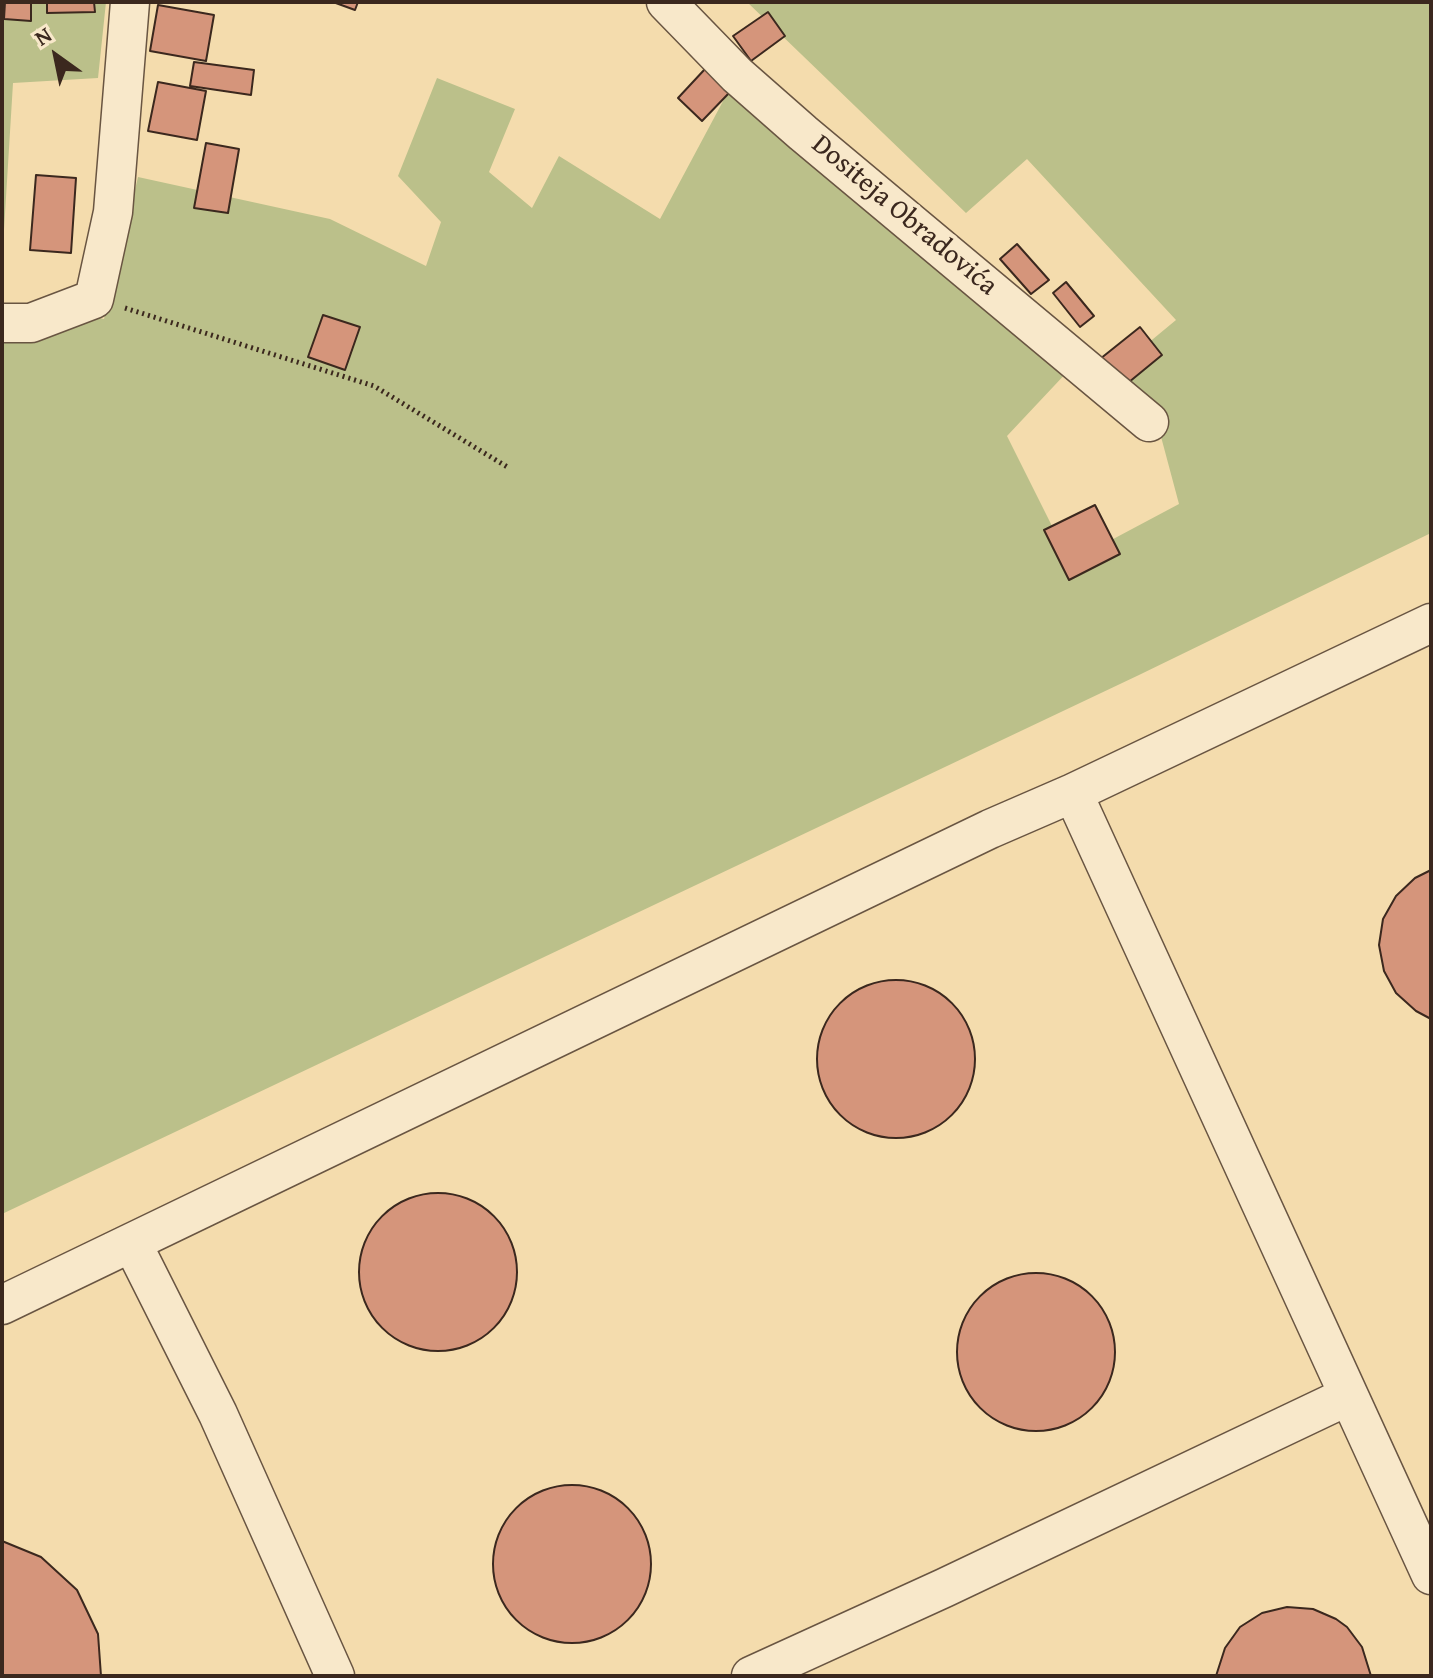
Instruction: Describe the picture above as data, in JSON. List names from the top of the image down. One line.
{"streets":{"street":["Dositeja Obradovića"]},"north":"top left"}
